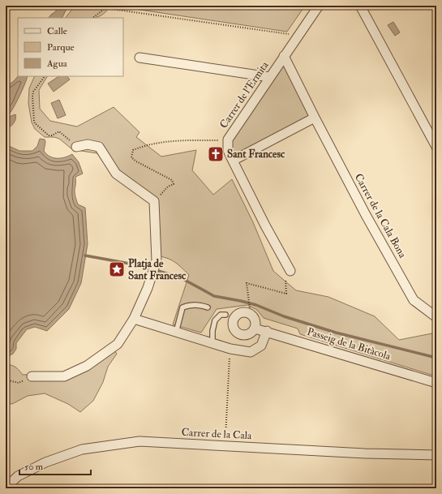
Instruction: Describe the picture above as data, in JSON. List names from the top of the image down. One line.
{"streets":{"street":["Carrer de l'Ermita","Carrer de la Cala Bona","Passeig de la Bitàcola","Carrer de la Cala"]},"crossings":[["Carrer de l'Ermita","Carrer de la Cala Bona"]],"places":{"church":["Sant Francesc"],"place":["Platja de Sant Francesc"]},"legend":["Calle","Parque","Agua"],"scale_bar":"50 m"}
